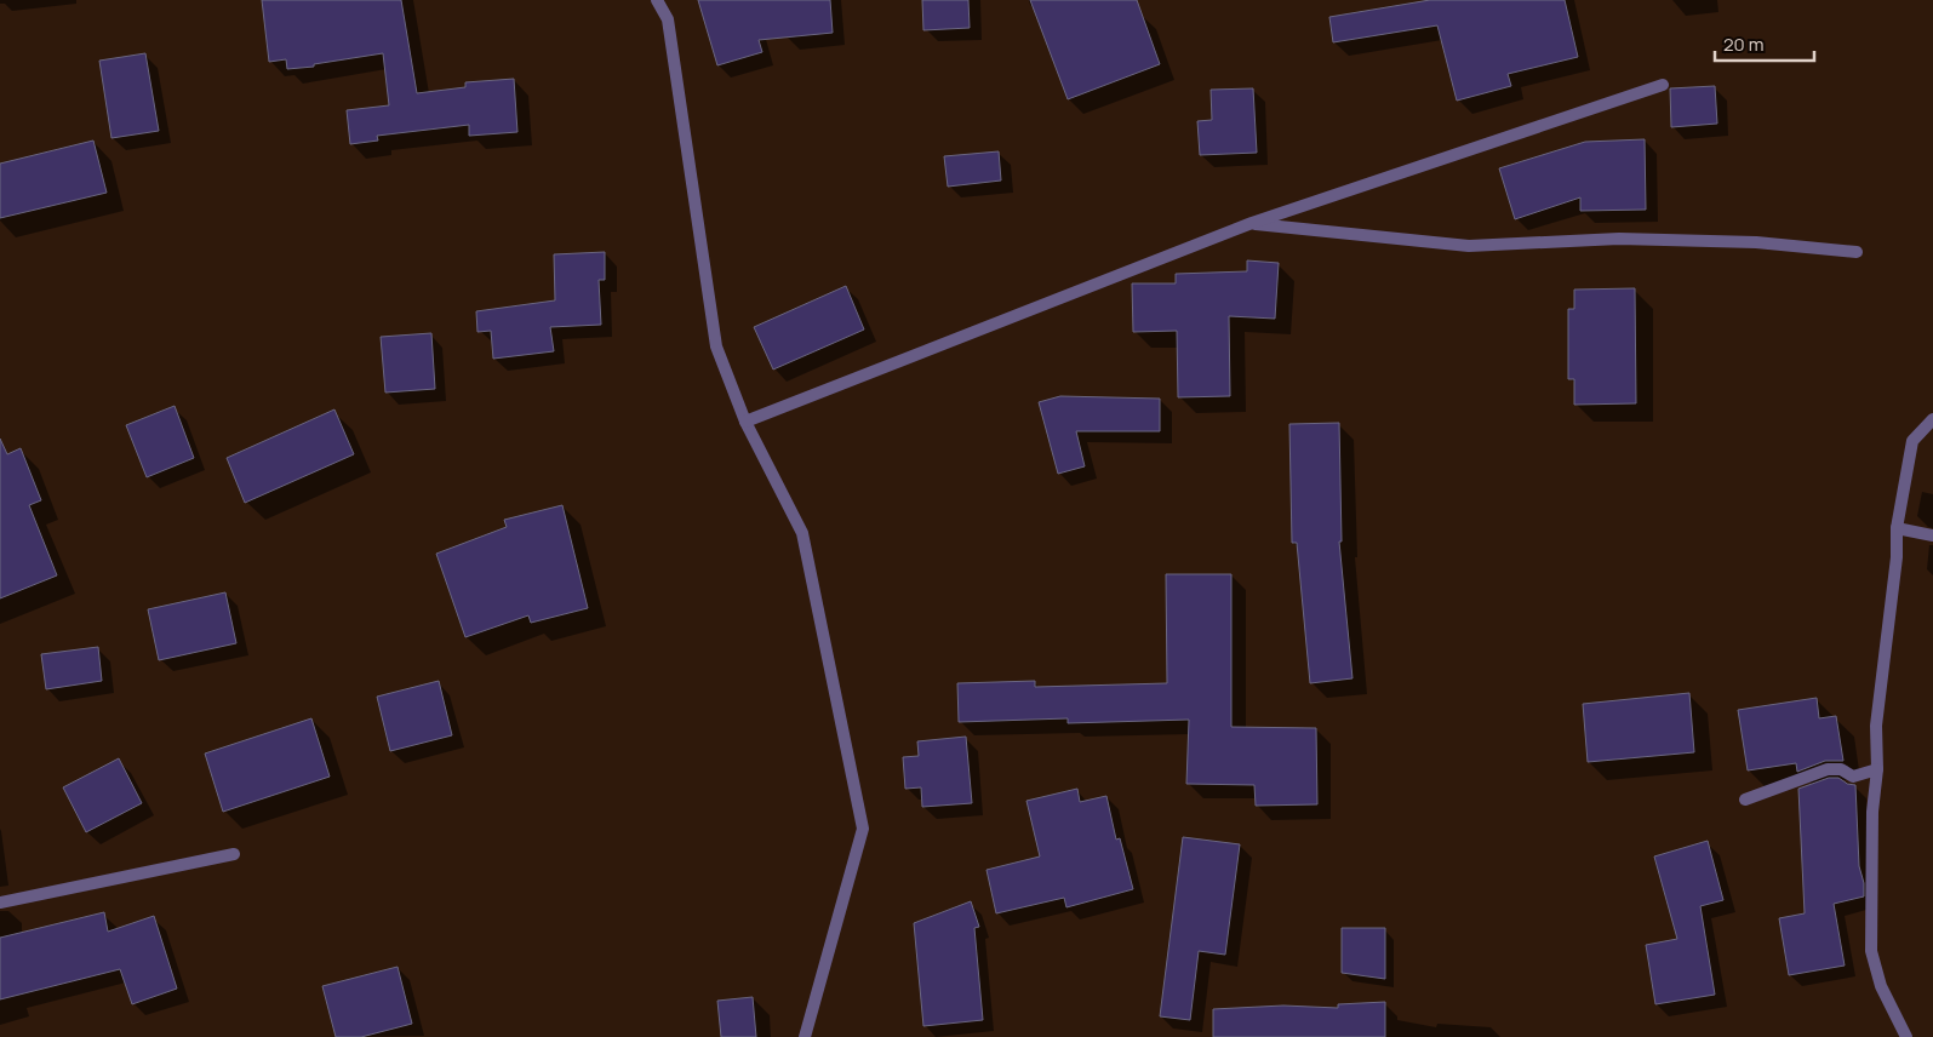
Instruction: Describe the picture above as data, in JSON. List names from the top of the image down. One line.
{"scale_bar":"20 m"}
